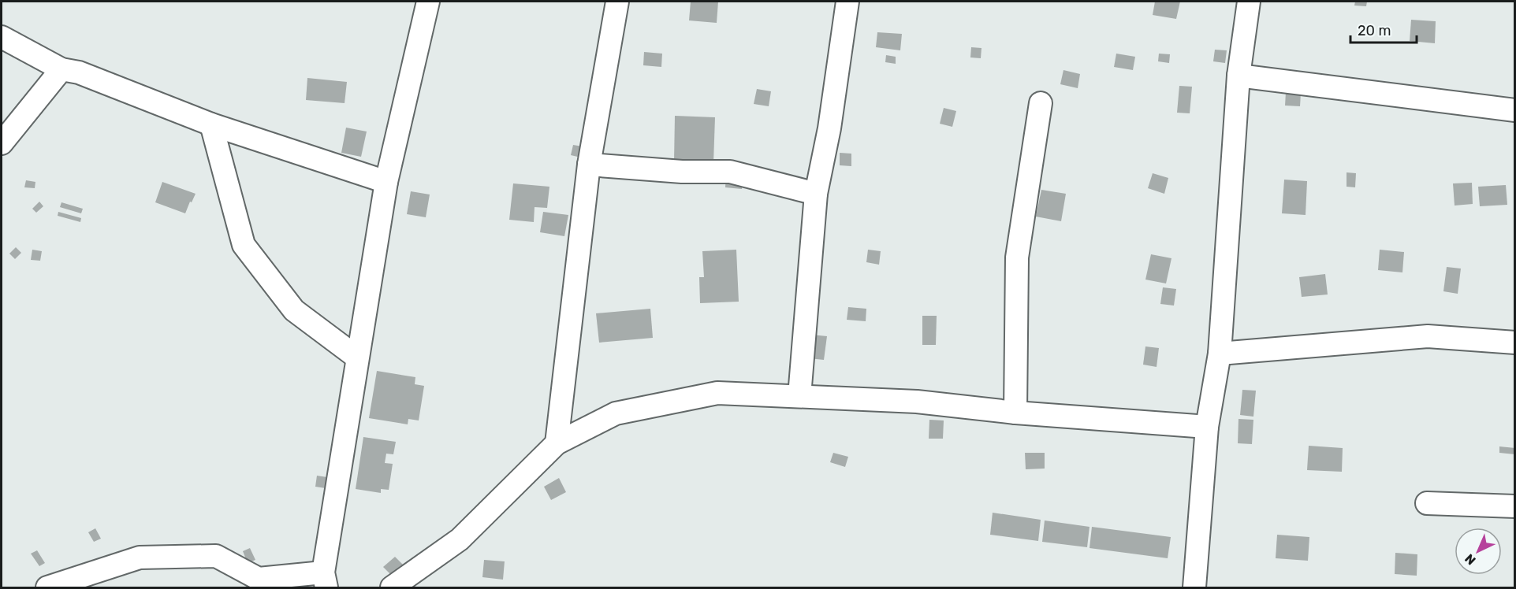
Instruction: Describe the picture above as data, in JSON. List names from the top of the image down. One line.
{"scale_bar":"20 m","north":"bottom left"}
